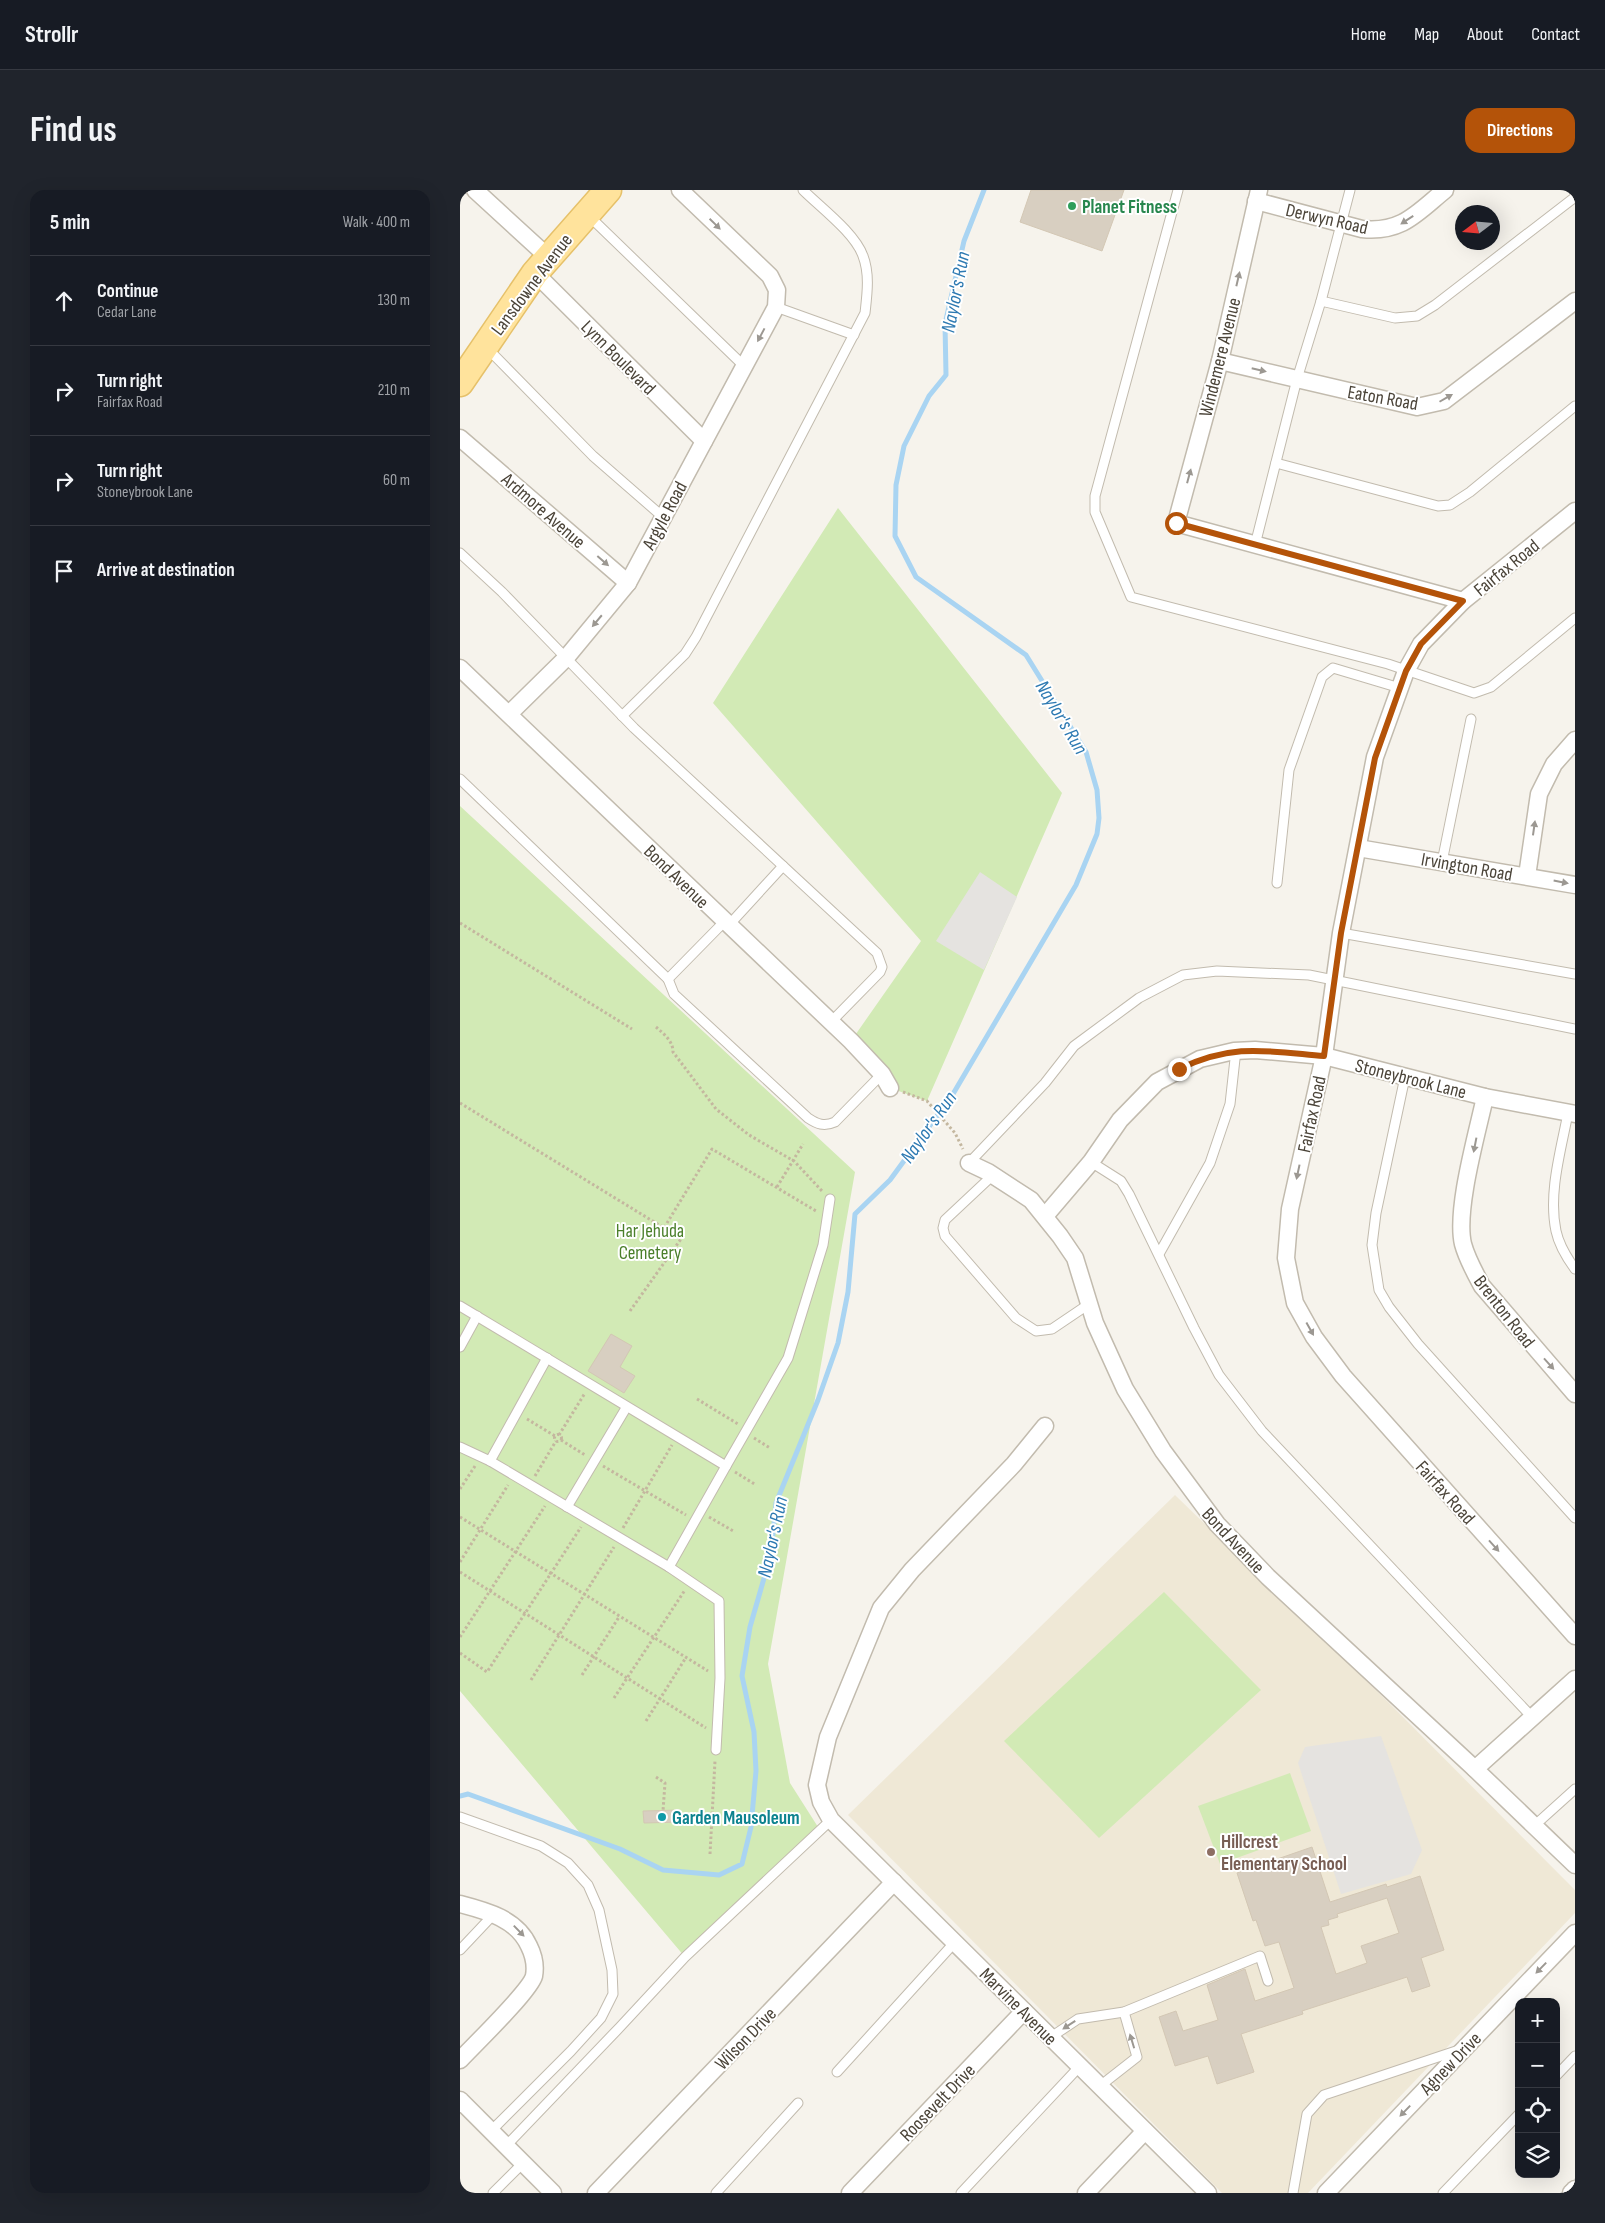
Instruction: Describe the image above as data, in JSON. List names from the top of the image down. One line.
{"streets":{"main road":["Lansdowne Avenue"],"street":["Derwyn Road","Lynn Boulevard","Windemere Avenue","Eaton Road","Ardmore Avenue","Argyle Road","Fairfax Road","Irvington Road","Bond Avenue","Stoneybrook Lane","Brenton Road","Marvine Avenue","Wilson Drive","Agnew Drive","Roosevelt Drive"]},"crossings":[["Derwyn Road","Windemere Avenue"],["Lansdowne Avenue","Lynn Boulevard"],["Lynn Boulevard","Argyle Road"],["Windemere Avenue","Eaton Road"],["Ardmore Avenue","Argyle Road"],["Argyle Road","Bond Avenue"],["Fairfax Road","Irvington Road"],["Fairfax Road","Stoneybrook Lane"],["Bond Avenue","Stoneybrook Lane"],["Stoneybrook Lane","Brenton Road"],["Marvine Avenue","Wilson Drive"],["Marvine Avenue","Roosevelt Drive"]],"one_way":["Derwyn Road","Windemere Avenue","Eaton Road","Ardmore Avenue","Fairfax Road","Brenton Road","Agnew Drive"],"water":["Naylor's Run"],"parks":["Har Jehuda Cemetery"],"places":["Planet Fitness","Garden Mausoleum","Hillcrest Elementary School"],"north":"left","page":{"header":"Strollr","nav":["Home","Map","About","Contact"],"buttons":"Directions","title":"Find us","heading":["5 min","Walk · 400 m"],"list":[["Continue","Cedar Lane","130 m"],["Turn right","Fairfax Road","210 m"],["Turn right","Stoneybrook Lane","60 m"],"Arrive at destination"],"map_buttons":["+","−"]}}
